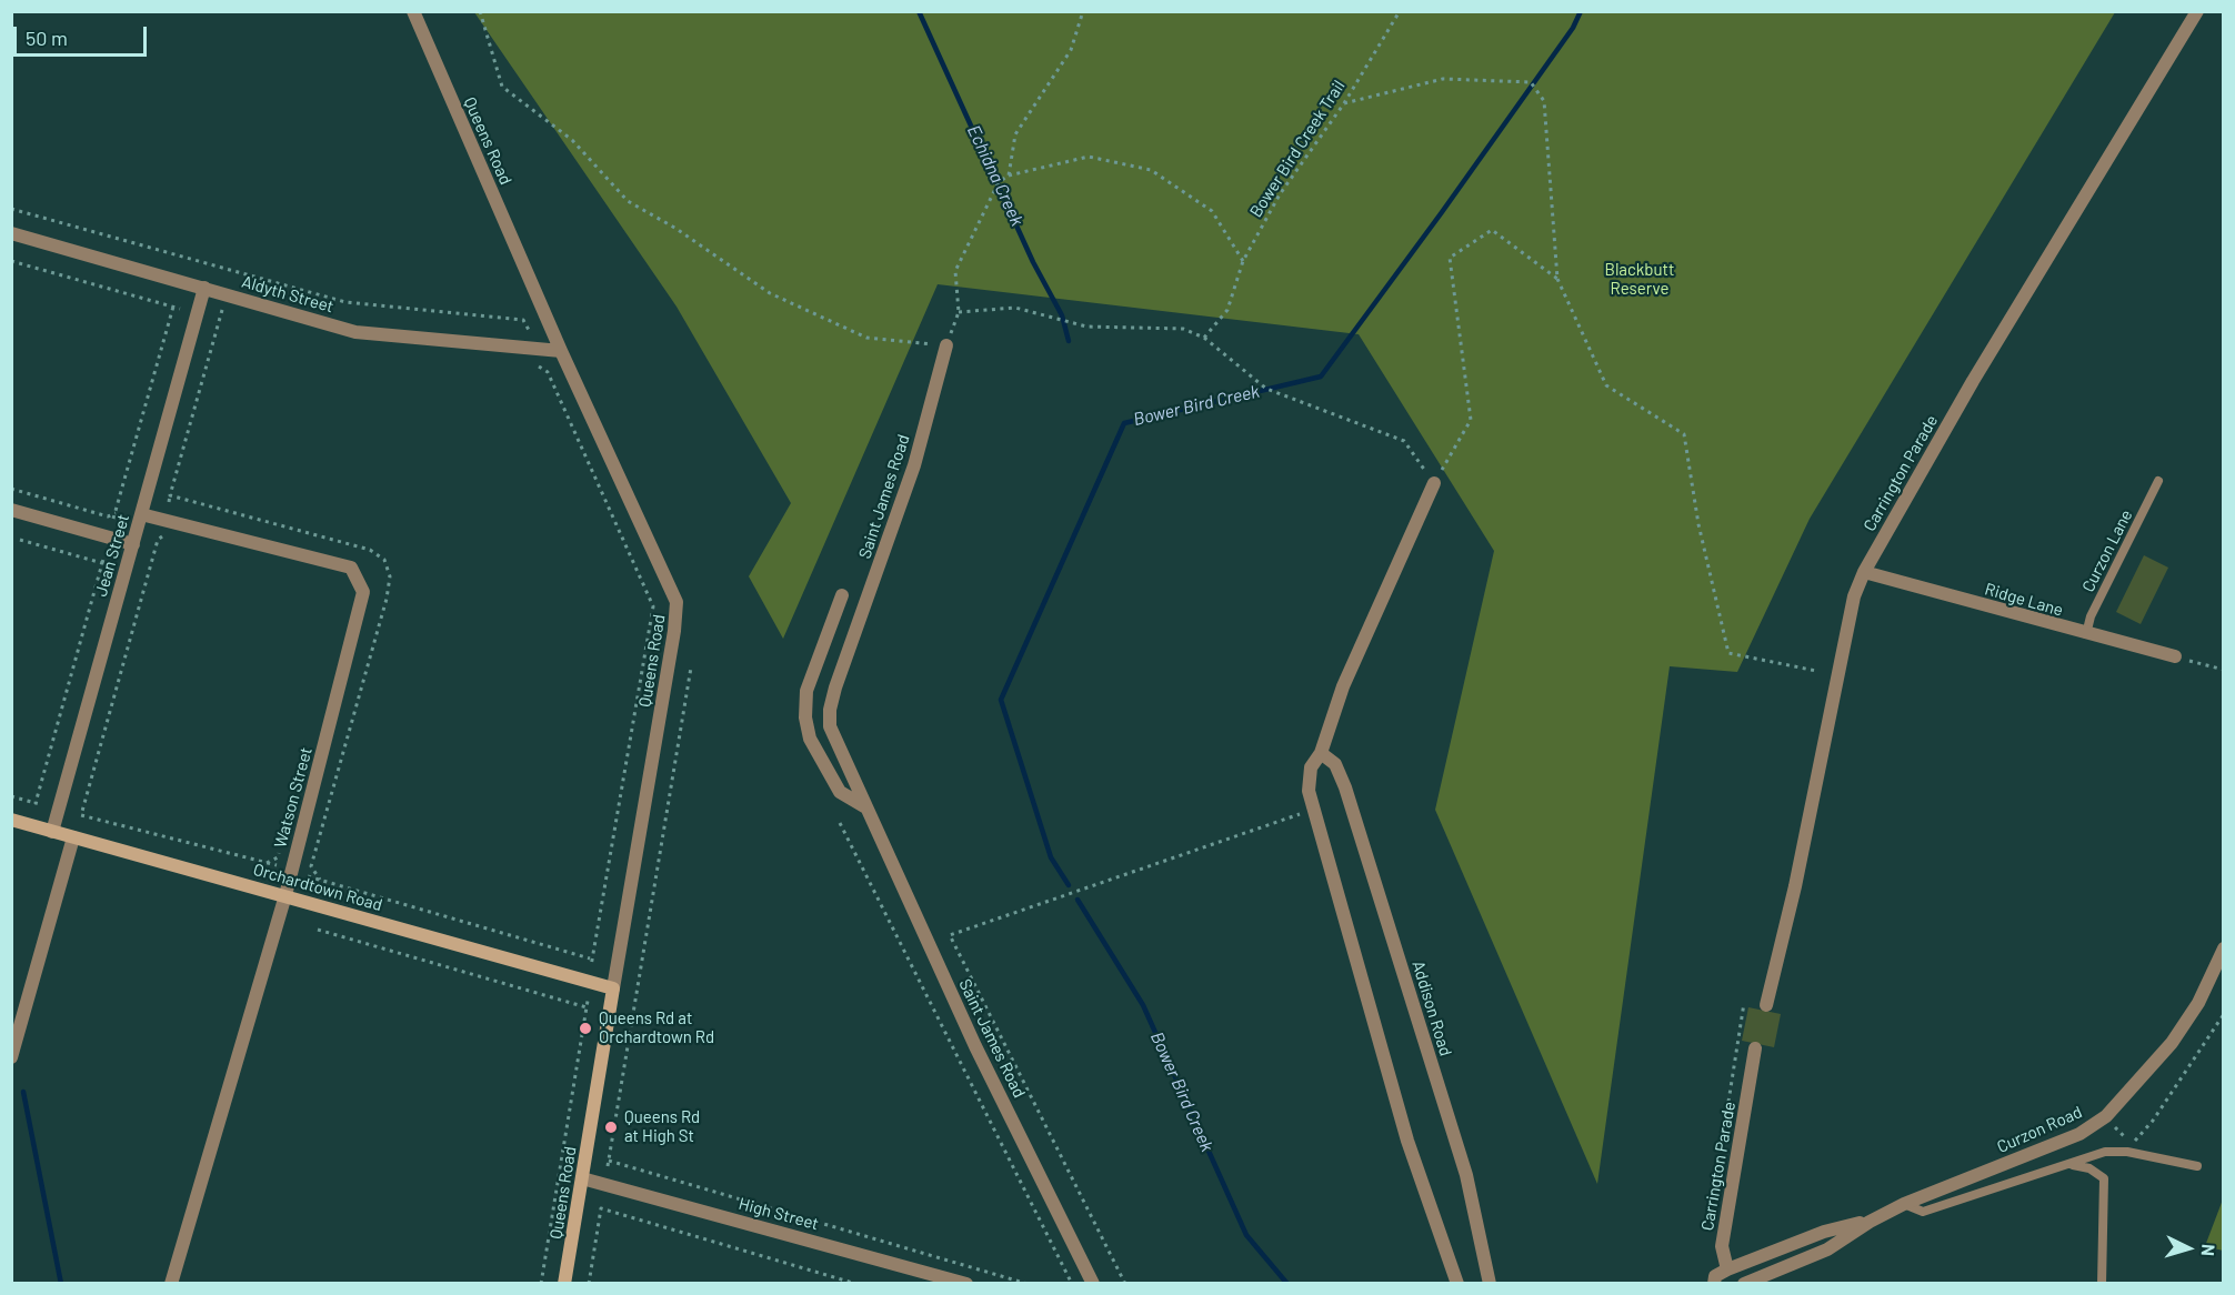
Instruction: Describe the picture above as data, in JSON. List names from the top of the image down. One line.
{"streets":{"street":["Queens Road","Aldyth Street","Carrington Parade","Saint James Road","Jean Street","Ridge Lane","Watson Street","Orchardtown Road","Addison Road","Curzon Road","High Street"],"lane":["Curzon Lane"],"path":["Bower Bird Creek Trail"]},"crossings":[["Queens Road","Aldyth Street"],["Queens Road","Orchardtown Road"],["Queens Road","High Street"],["Aldyth Street","Jean Street"],["Carrington Parade","Ridge Lane"],["Carrington Parade","Curzon Road"],["Curzon Lane","Ridge Lane"],["Jean Street","Watson Street"],["Jean Street","Orchardtown Road"],["Watson Street","Orchardtown Road"]],"water":["Echidna Creek","Bower Bird Creek"],"parks":["Blackbutt Reserve"],"places":["Queens Rd at Orchardtown Rd","Queens Rd at High St"],"scale_bar":"50 m","north":"right"}
